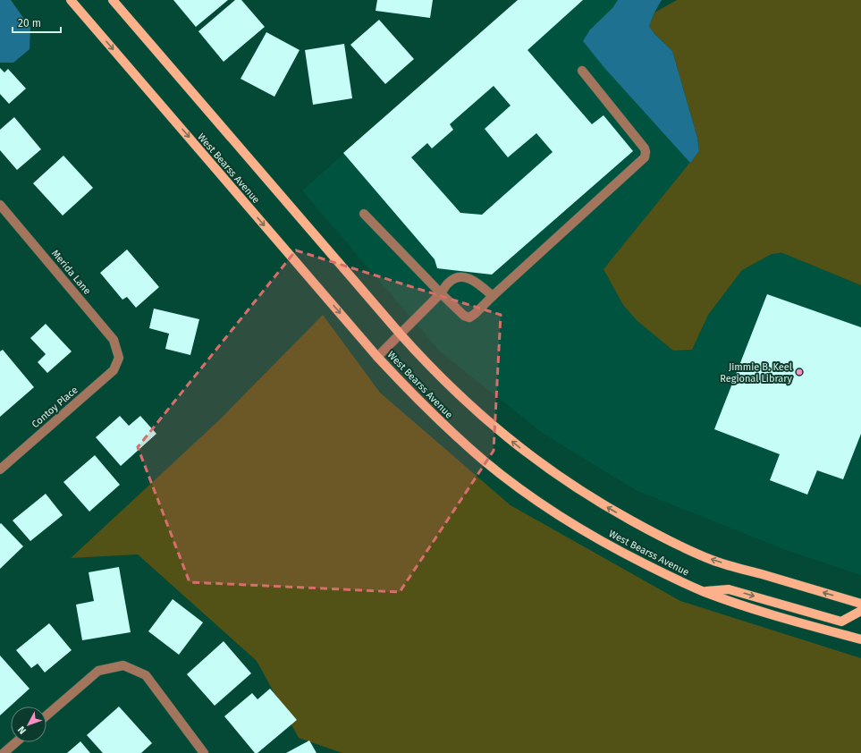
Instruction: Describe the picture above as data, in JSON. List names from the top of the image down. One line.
{"streets":{"main road":["West Bearss Avenue"],"street":["Merida Lane","Contoy Place"]},"crossings":[["Merida Lane","Contoy Place"]],"places":["Jimmie B. Keel Regional Library"],"scale_bar":"20 m","north":"bottom left"}
